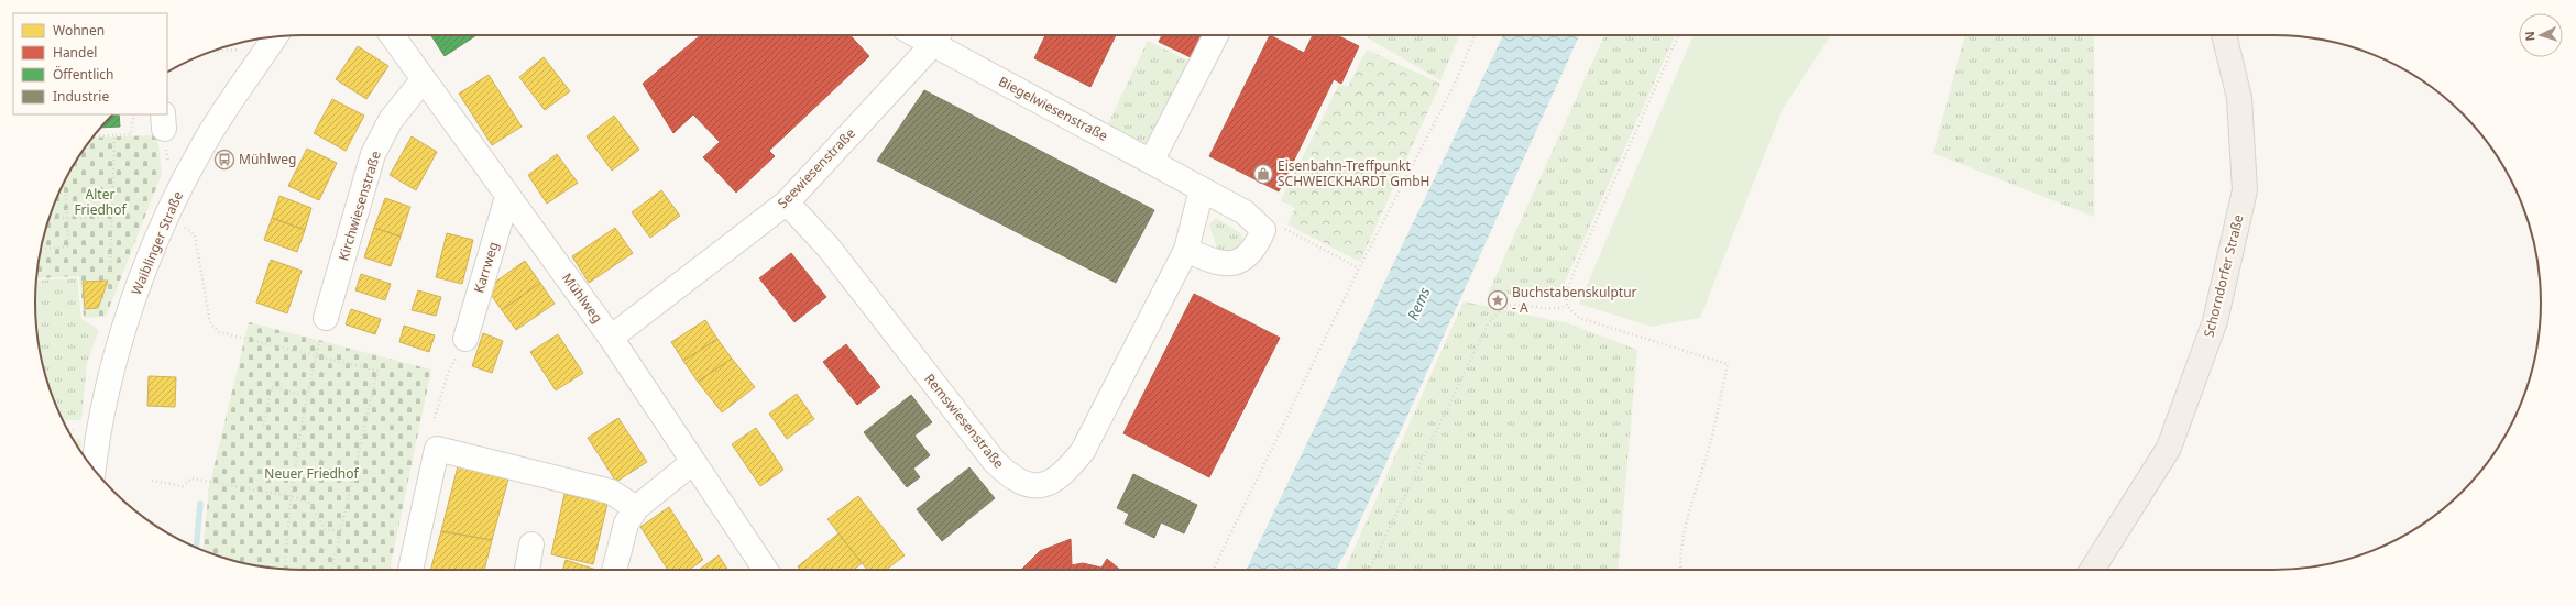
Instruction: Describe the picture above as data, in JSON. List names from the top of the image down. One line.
{"streets":{"main road":["Schorndorfer Straße"],"street":["Biegelwiesenstraße","Seewiesenstraße","Kirchwiesenstraße","Waiblinger Straße","Karrweg","Mühlweg","Remswiesenstraße"]},"crossings":[["Biegelwiesenstraße","Seewiesenstraße"],["Seewiesenstraße","Mühlweg"],["Seewiesenstraße","Remswiesenstraße"],["Kirchwiesenstraße","Mühlweg"],["Karrweg","Mühlweg"]],"water":["Rems"],"parks":["Alter Friedhof","Neuer Friedhof"],"places":{"bus stop":["Mühlweg"],"shop":["Eisenbahn-Treffpunkt SCHWEICKHARDT GmbH"],"place":["Buchstabenskulptur - A"]},"legend":["Wohnen","Handel","Öffentlich","Industrie"],"north":"left"}
